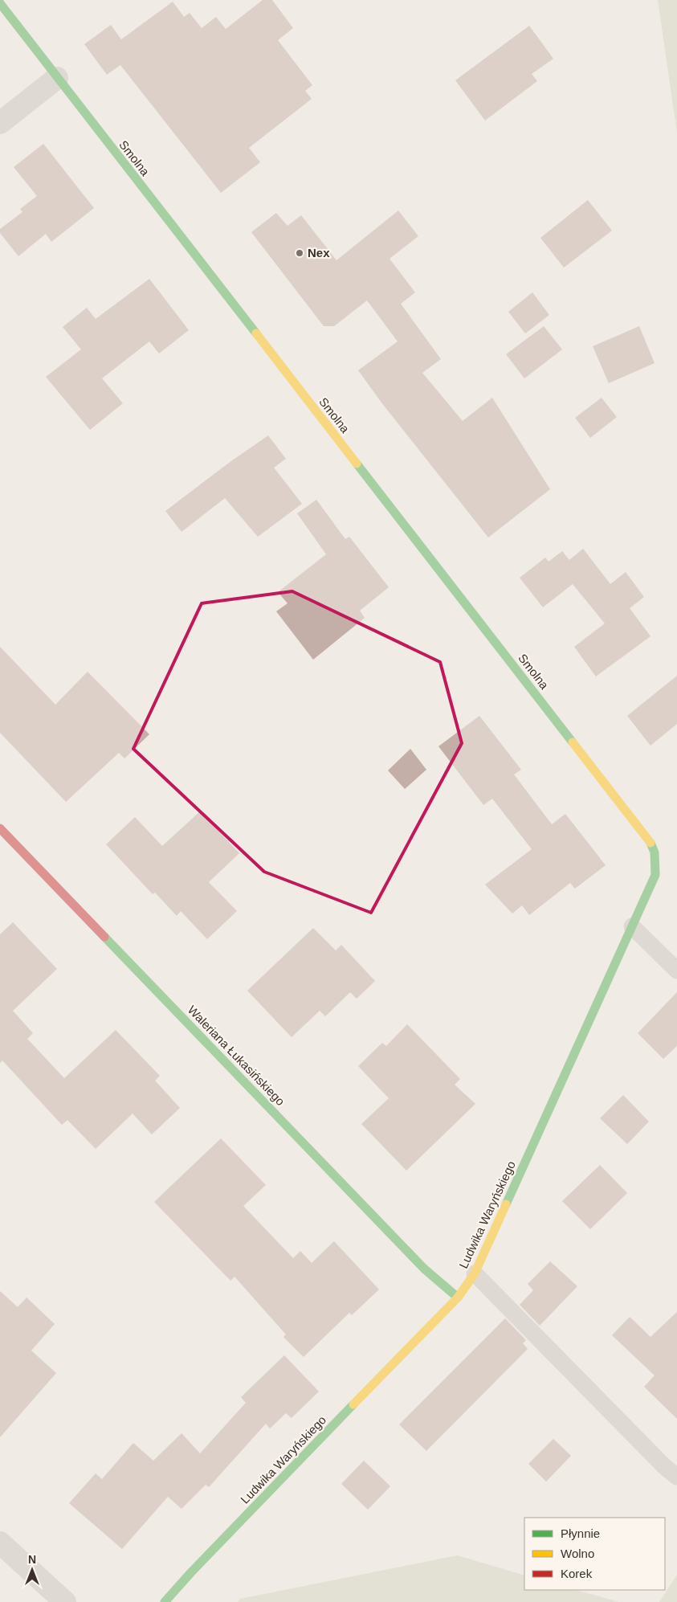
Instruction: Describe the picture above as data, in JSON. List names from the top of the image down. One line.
{"streets":{"street":["Smolna","Waleriana Łukasińskiego","Ludwika Waryńskiego"]},"crossings":[["Smolna","Ludwika Waryńskiego"],["Waleriana Łukasińskiego","Ludwika Waryńskiego"]],"places":["Nex"],"legend":["Płynnie","Wolno","Korek"],"north":"top"}
